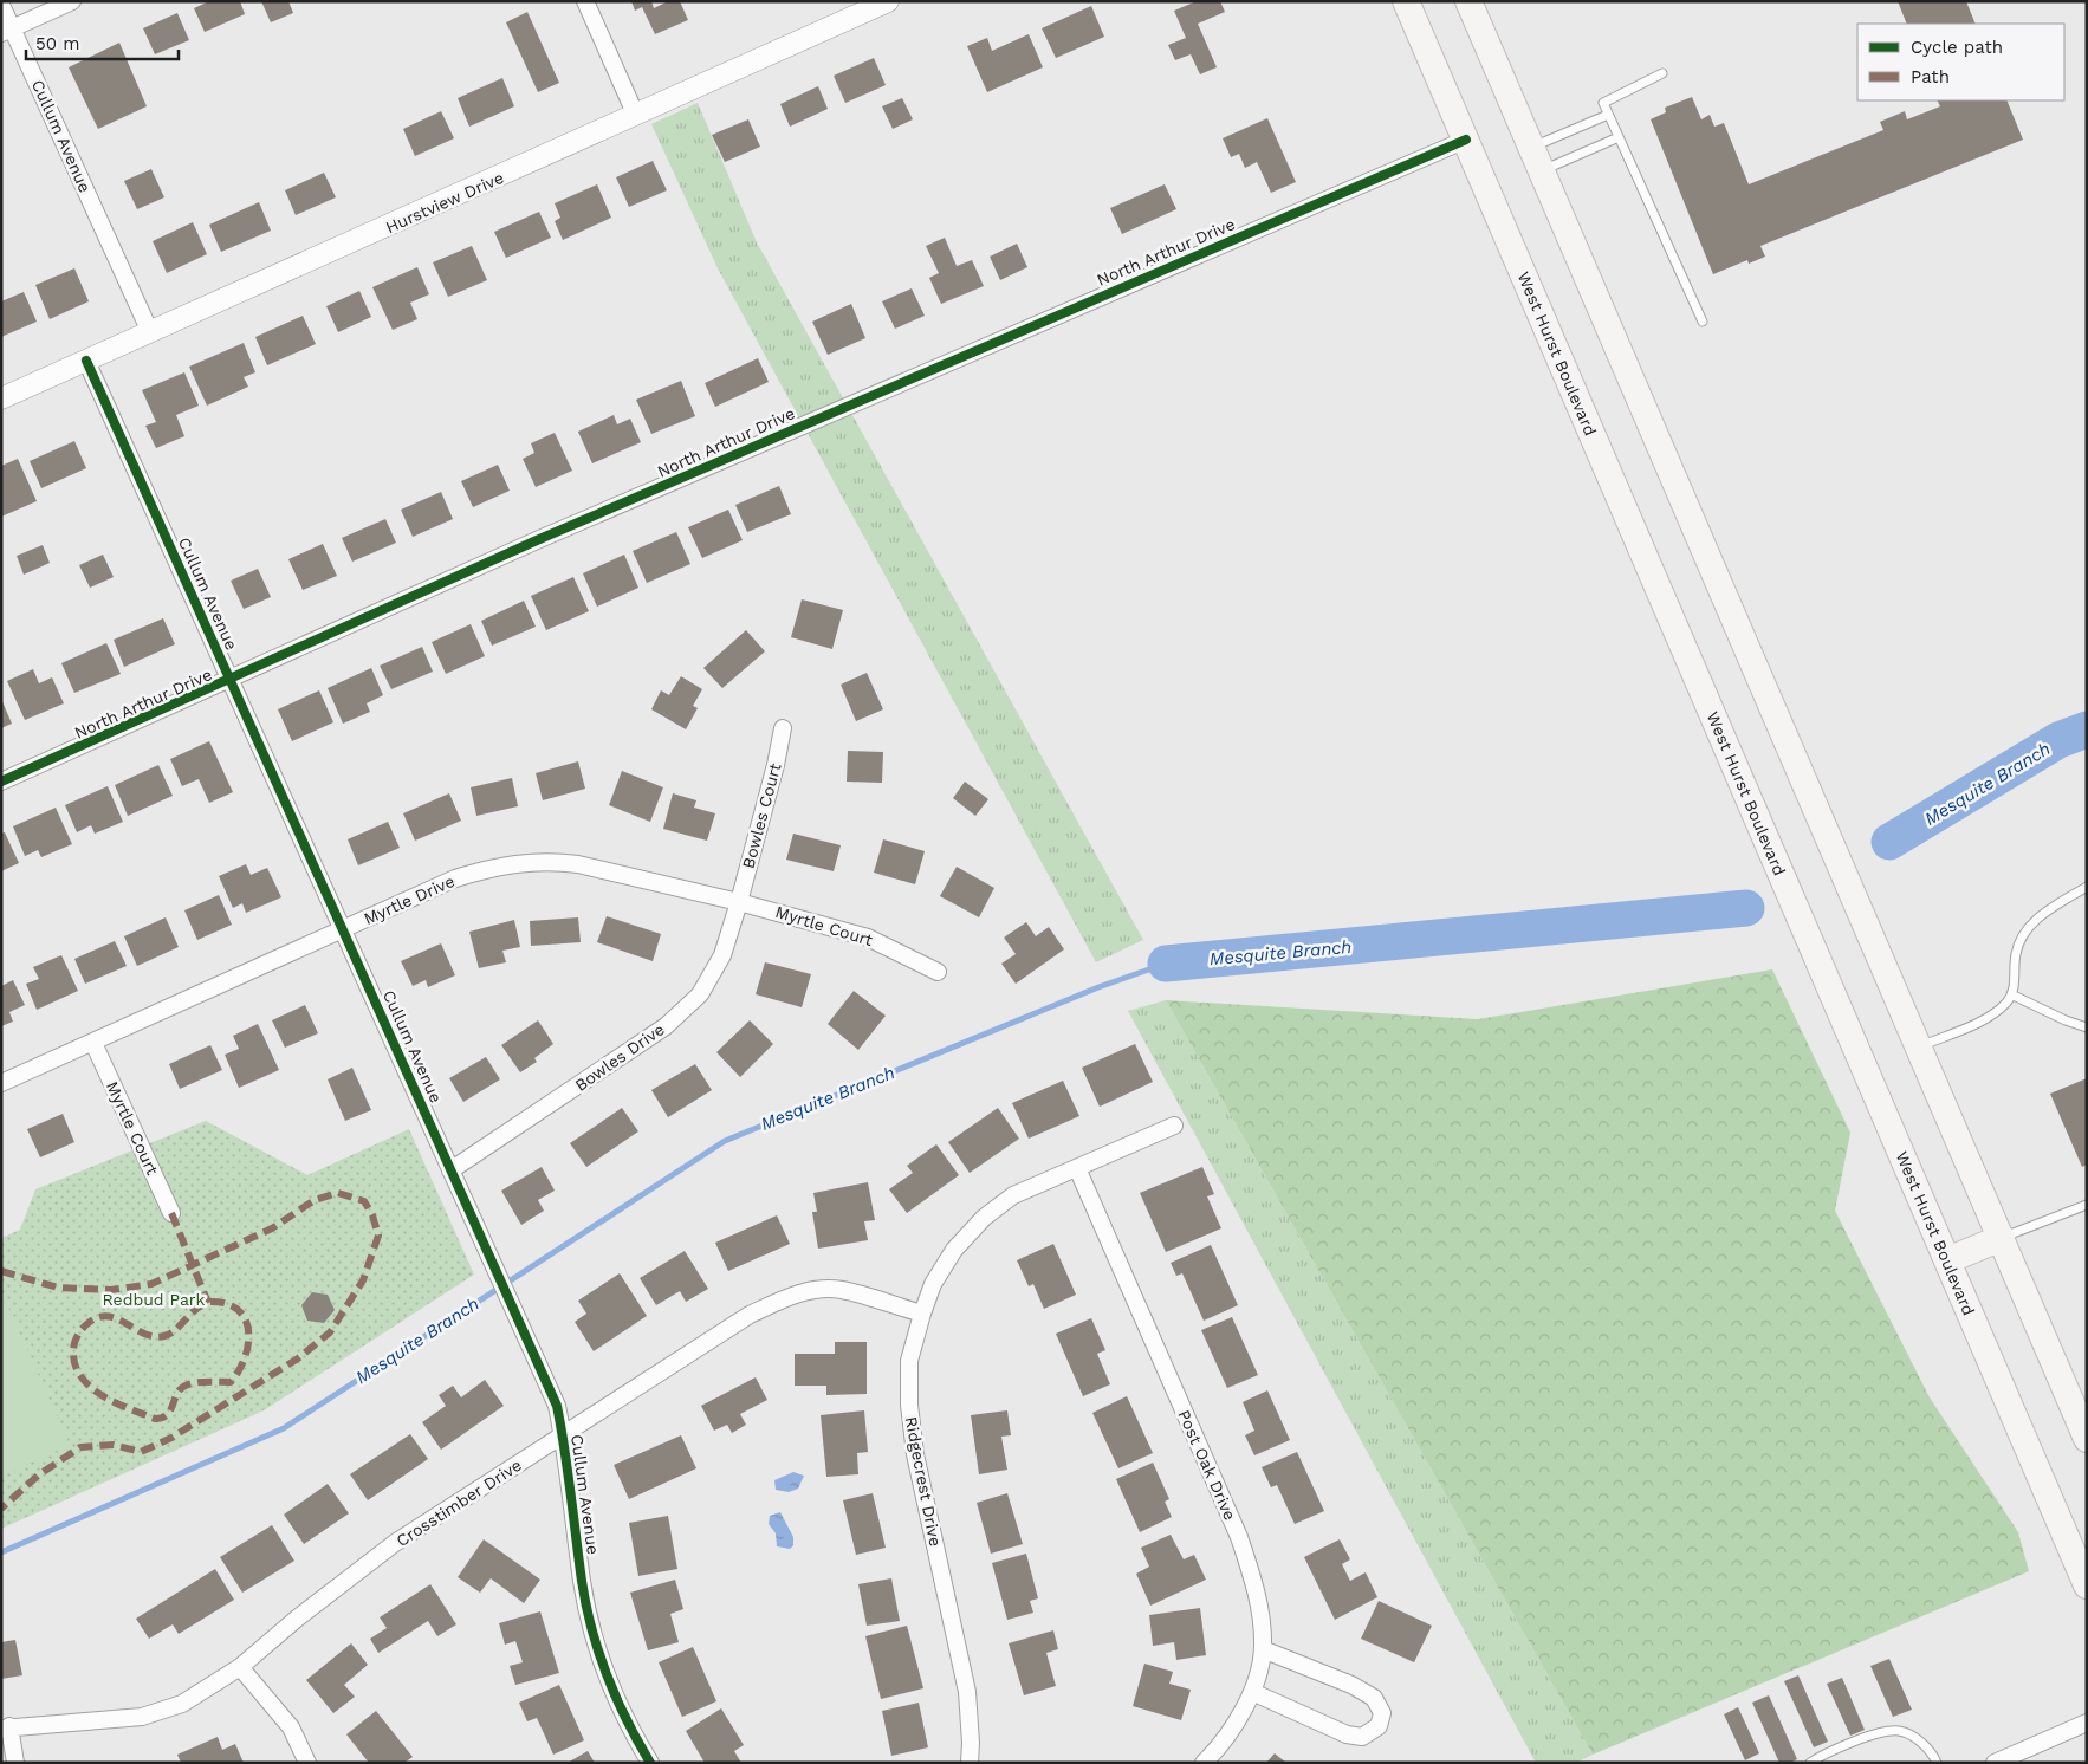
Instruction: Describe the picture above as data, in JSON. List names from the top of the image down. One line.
{"streets":{"main road":["West Hurst Boulevard"],"street":["Cullum Avenue","Hurstview Drive","North Arthur Drive","Bowles Court","Myrtle Drive","Myrtle Court","Bowles Drive","Post Oak Drive","Ridgecrest Drive","Crosstimber Drive"]},"crossings":[["Cullum Avenue","Hurstview Drive"],["Cullum Avenue","North Arthur Drive"],["Cullum Avenue","Myrtle Drive"],["Cullum Avenue","Bowles Drive"],["Cullum Avenue","Crosstimber Drive"],["North Arthur Drive","West Hurst Boulevard"],["Bowles Court","Myrtle Drive"],["Bowles Court","Myrtle Court"],["Bowles Court","Bowles Drive"],["Myrtle Drive","Myrtle Court"],["Myrtle Drive","Bowles Drive"],["Myrtle Court","Bowles Drive"],["Post Oak Drive","Ridgecrest Drive"],["Ridgecrest Drive","Crosstimber Drive"]],"water":["Mesquite Branch"],"parks":["Redbud Park"],"legend":["Cycle path","Path"],"scale_bar":"50 m"}
